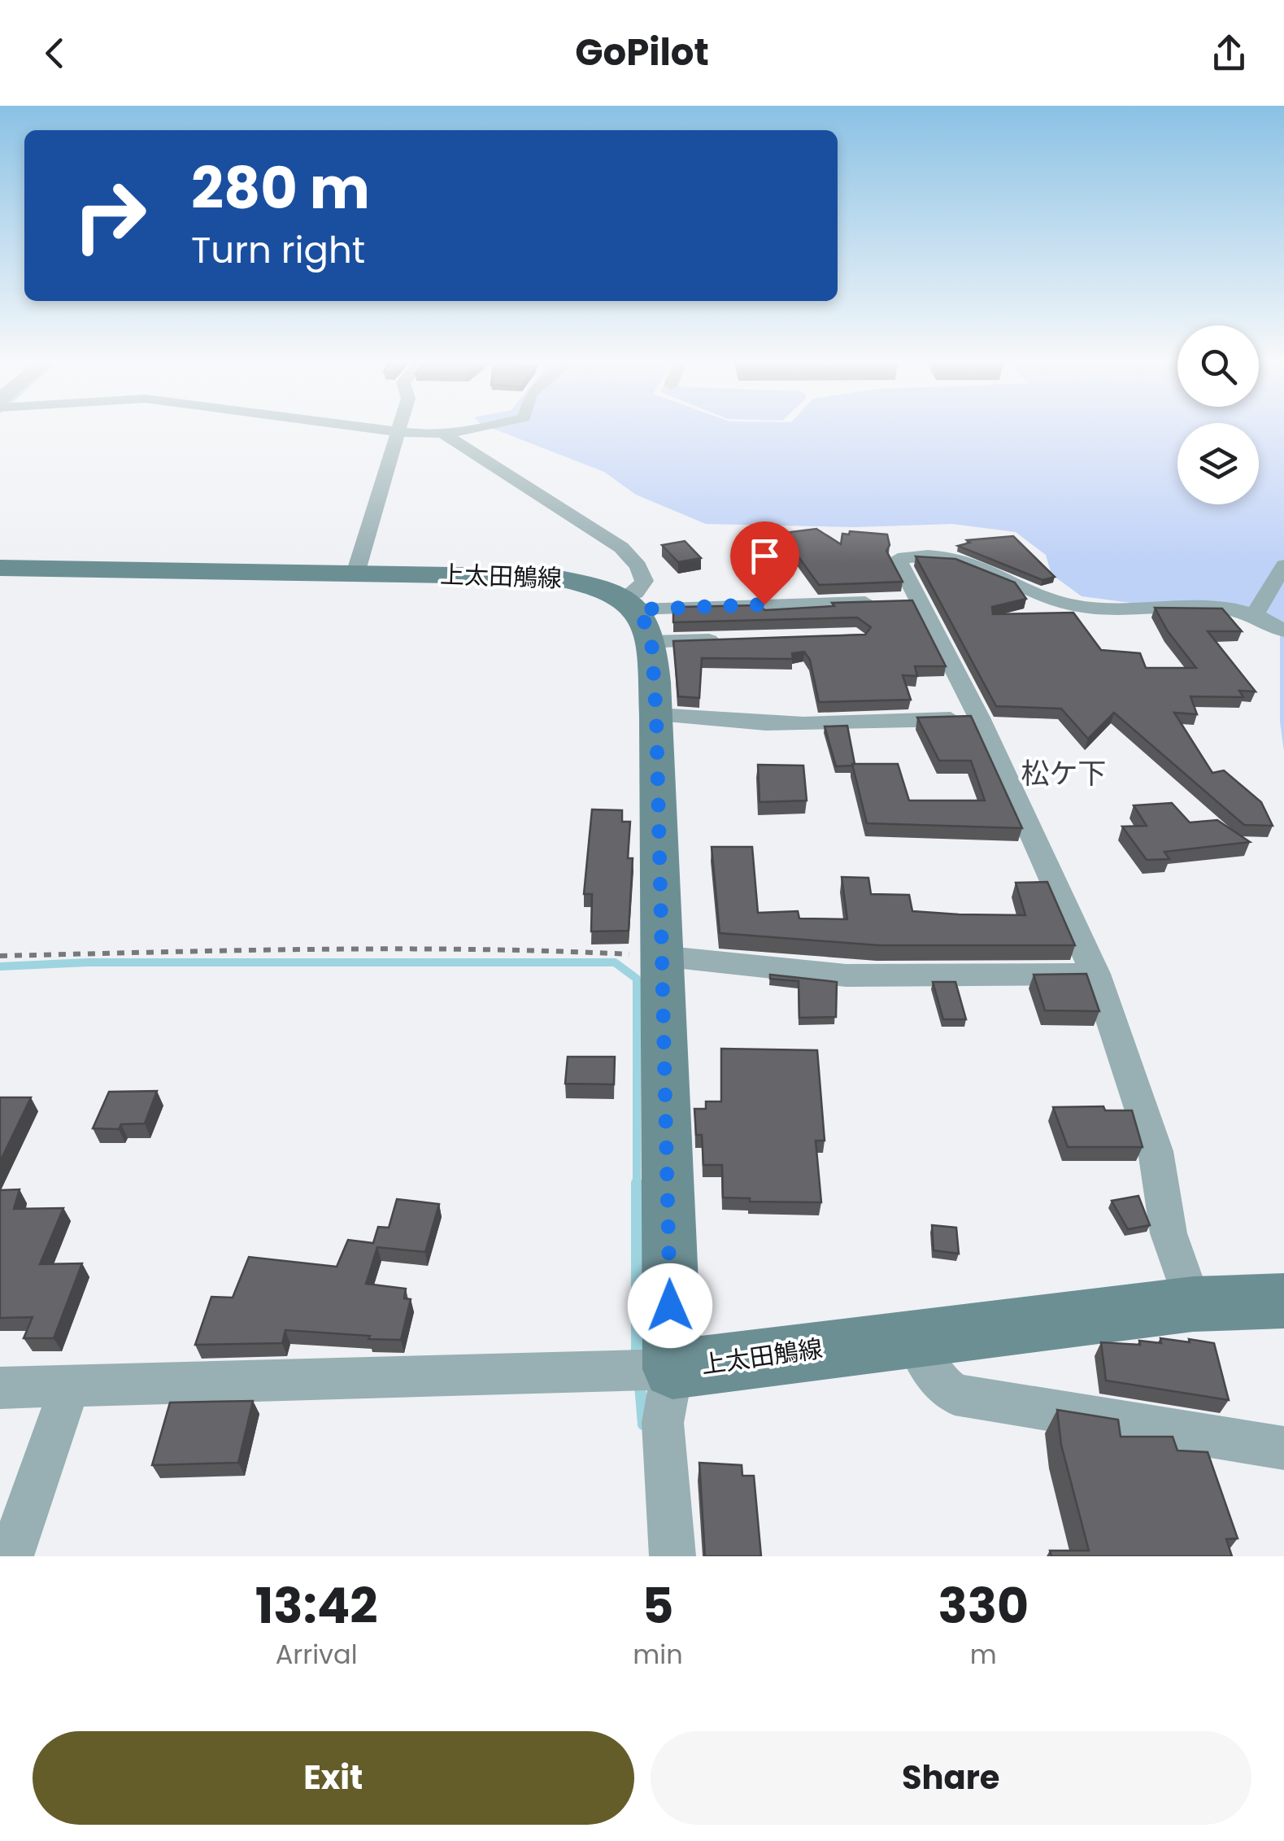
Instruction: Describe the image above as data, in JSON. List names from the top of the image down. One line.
{"streets":{"main road":["上太田鵤線"]},"districts":["松ケ下"],"page":{"header":"GoPilot","turn":["280 m","Turn right"],"eta":["13:42","Arrival","5","min","330","m"],"buttons":["Exit","Share"]}}
